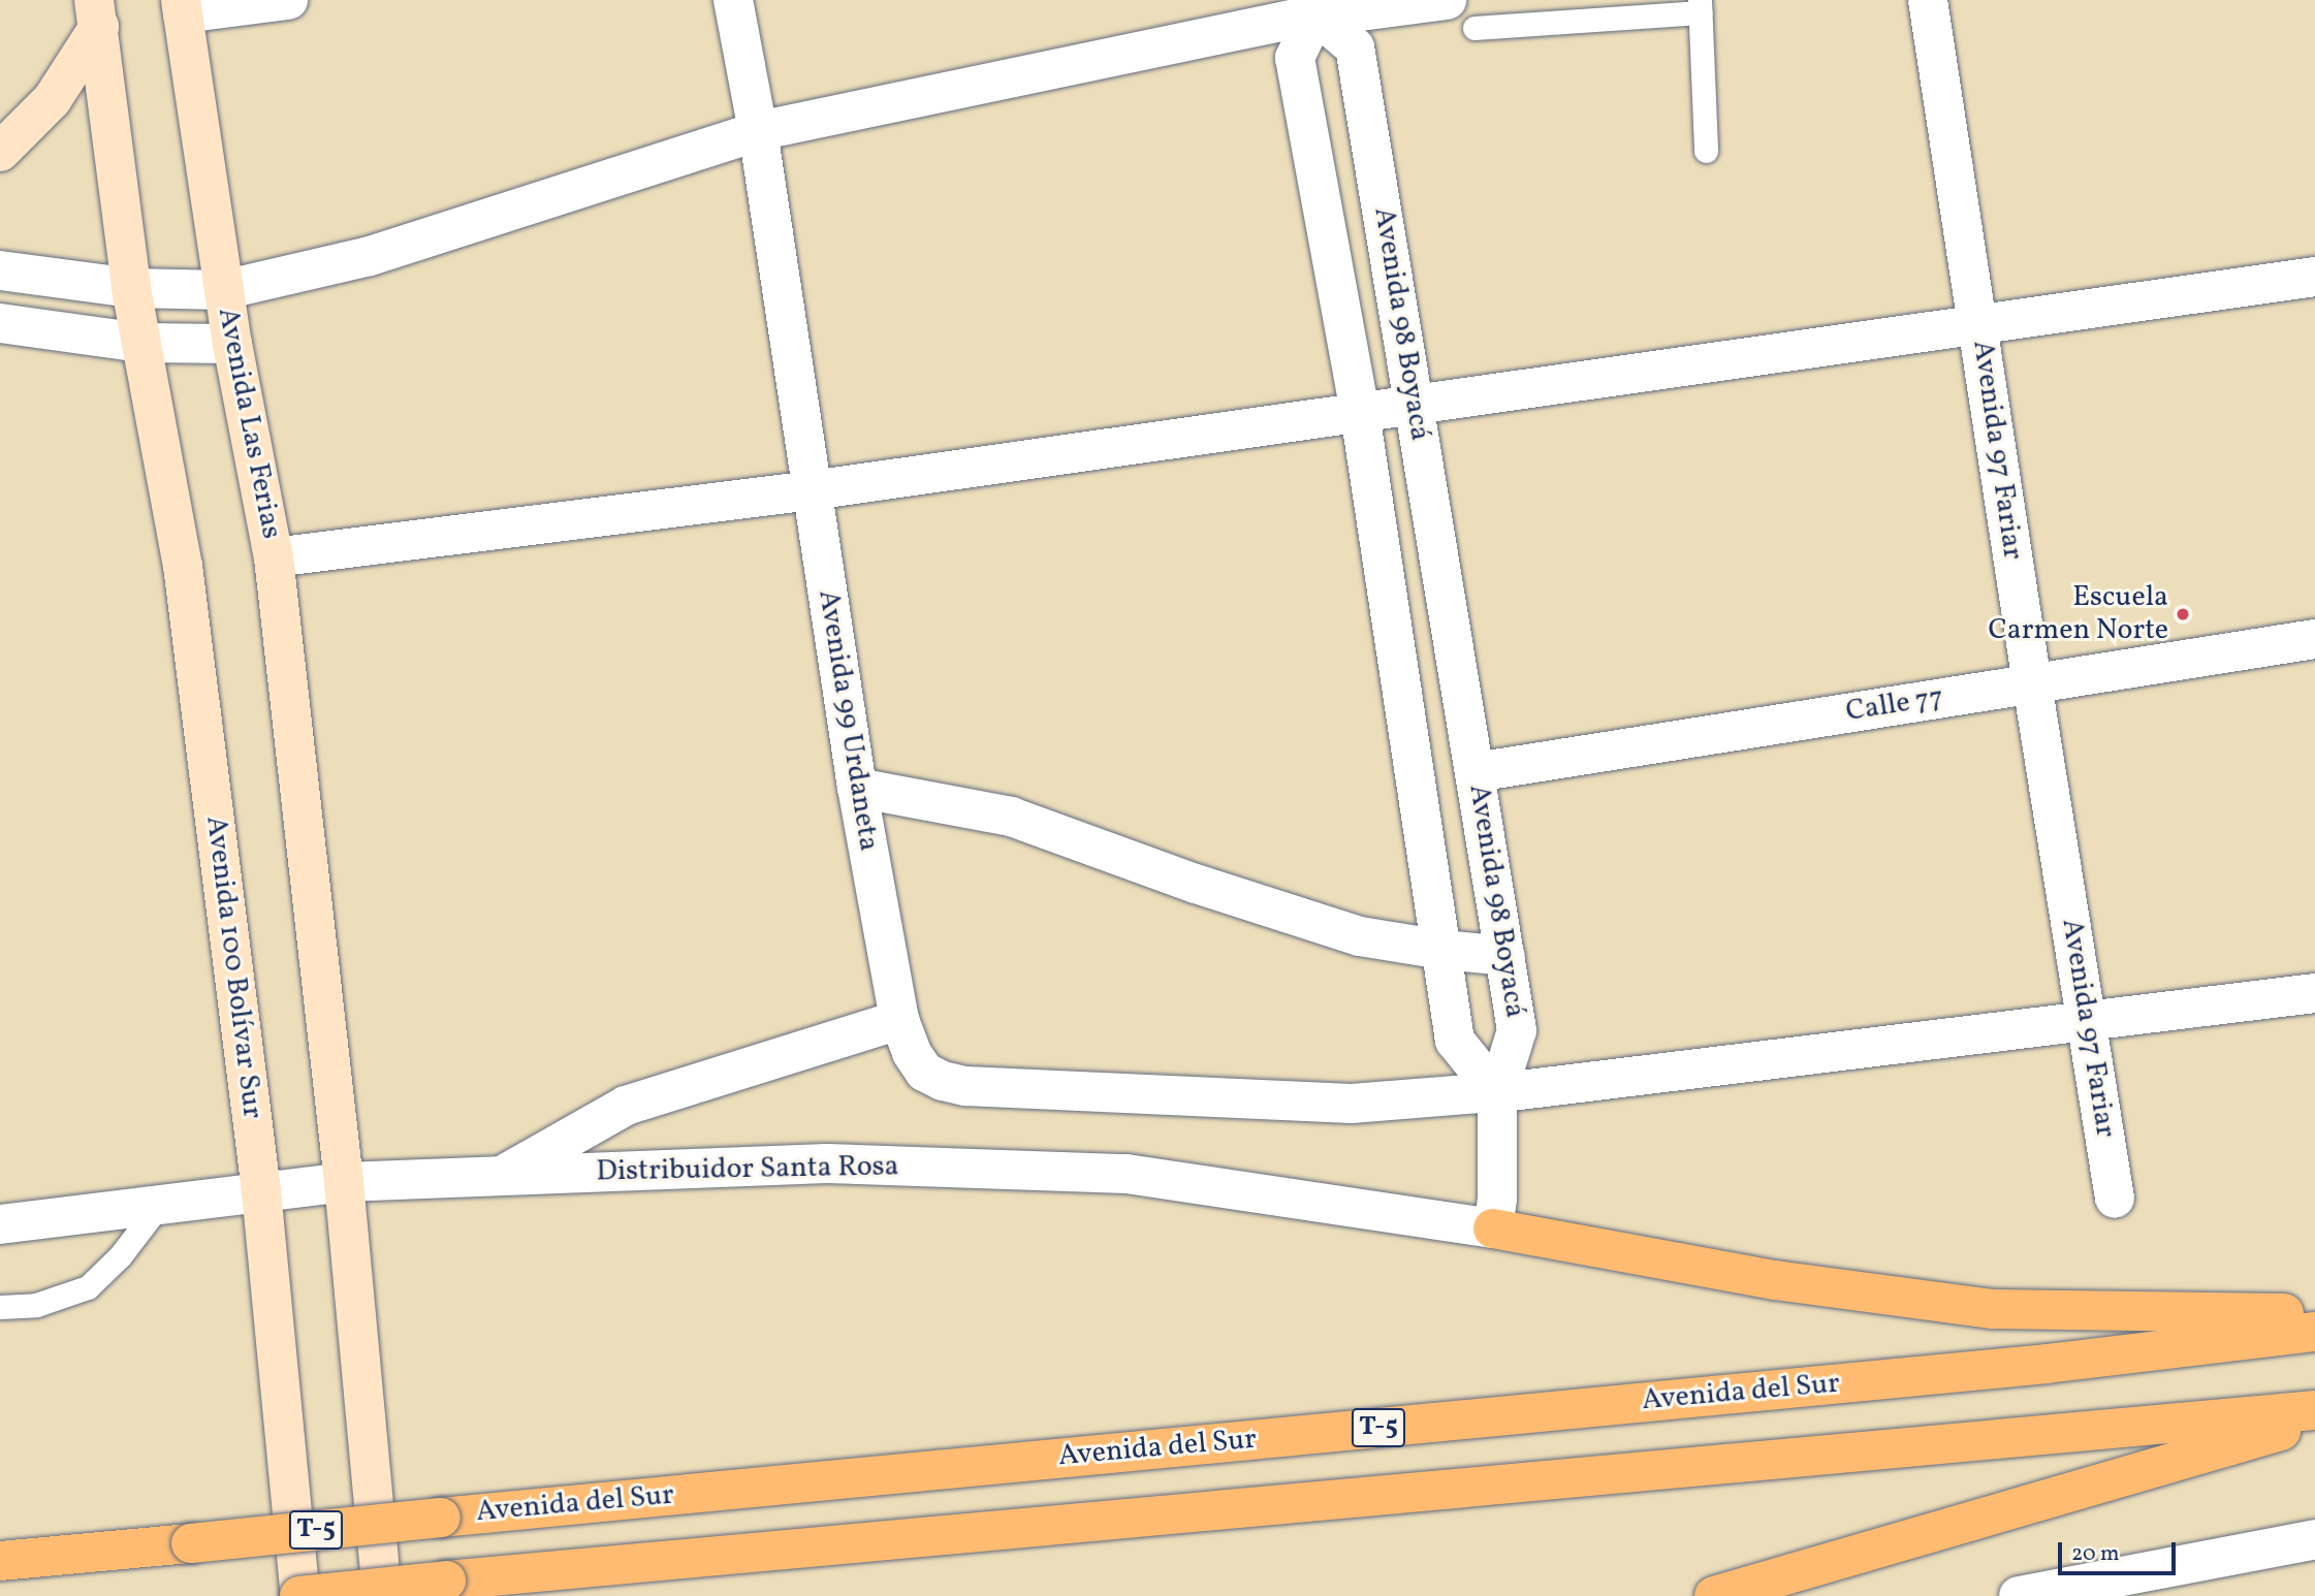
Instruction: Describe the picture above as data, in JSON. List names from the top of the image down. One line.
{"streets":{"highway":["Avenida del Sur","T-5"],"street":["Avenida 98 Boyacá","Avenida Las Ferias","Avenida 97 Fariar","Calle 77","Avenida 99 Urdaneta","Avenida 100 Bolívar Sur","Distribuidor Santa Rosa"]},"crossings":[["Avenida 98 Boyacá","Calle 77"],["Avenida 98 Boyacá","Avenida 99 Urdaneta"],["Avenida 97 Fariar","Calle 77"],["Avenida 97 Fariar","Avenida 99 Urdaneta"],["Avenida 100 Bolívar Sur","Distribuidor Santa Rosa"],["Avenida 100 Bolívar Sur","T-5"]],"places":["Escuela Carmen Norte"],"scale_bar":"20 m"}
